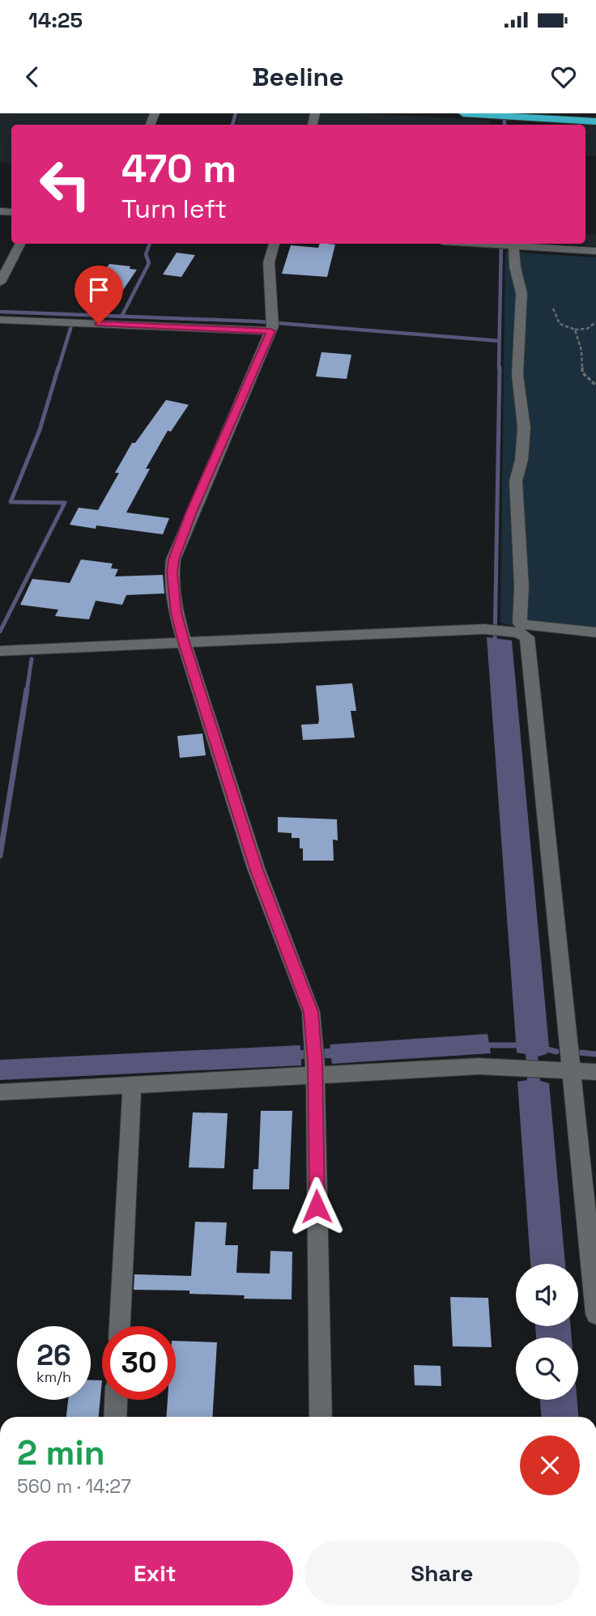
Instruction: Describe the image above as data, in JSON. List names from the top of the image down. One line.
{"page":{"status":"14:25","header":"Beeline","turn":["470 m","Turn left"],"speed":"26 km/h","limit":"30","heading":["2 min","560 m · 14:27"],"buttons":["Exit","Share"]}}
